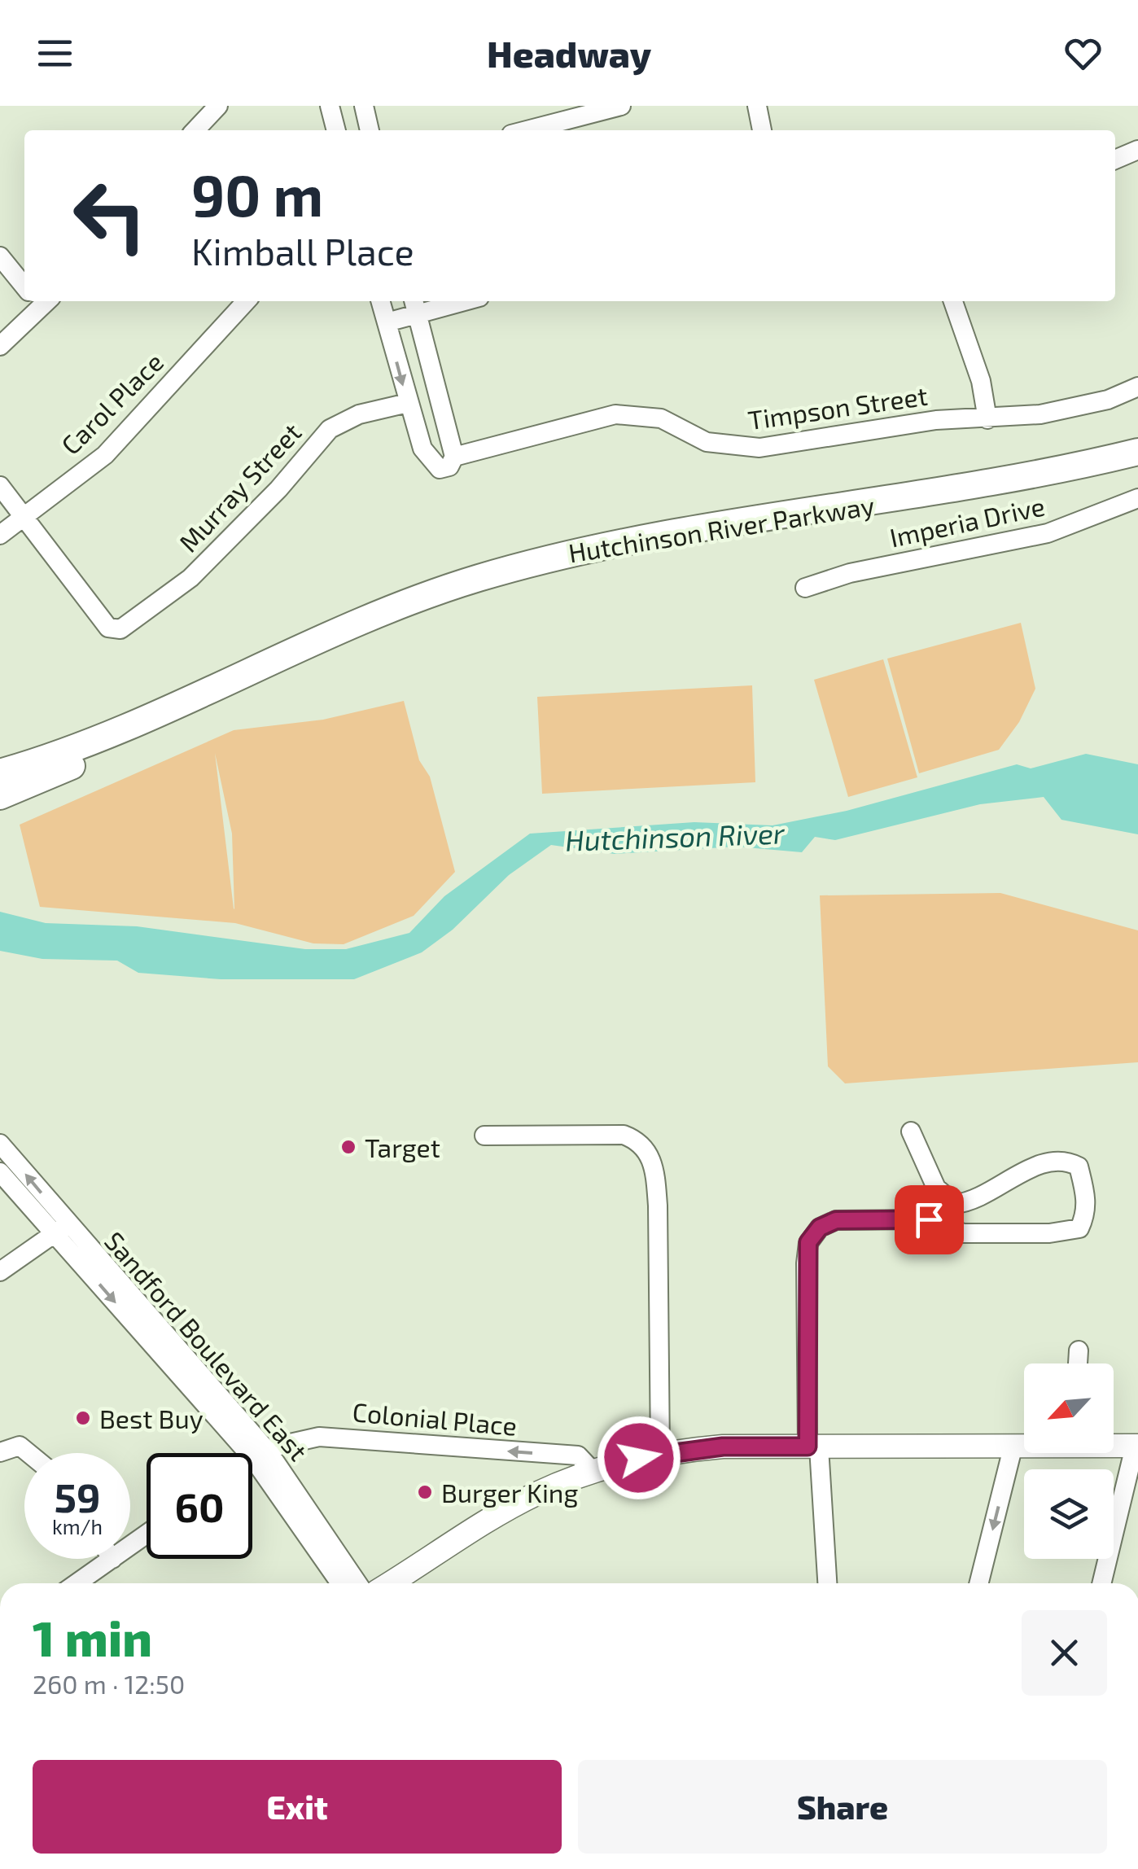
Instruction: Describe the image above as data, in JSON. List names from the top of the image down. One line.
{"streets":{"highway":["Hutchinson River Parkway"],"street":["Carol Place","Timpson Street","Murray Street","Imperia Drive","Sandford Boulevard East","Colonial Place"]},"crossings":[["Carol Place","Murray Street"],["Timpson Street","Murray Street"],["Sandford Boulevard East","Colonial Place"]],"one_way":["Colonial Place"],"water":["Hutchinson River"],"places":["Target","Best Buy","Burger King"],"north":"bottom left","page":{"header":"Headway","turn":["90 m","Kimball Place"],"speed":"59 km/h","limit":"60","heading":["1 min","260 m · 12:50"],"buttons":["Exit","Share"]}}
